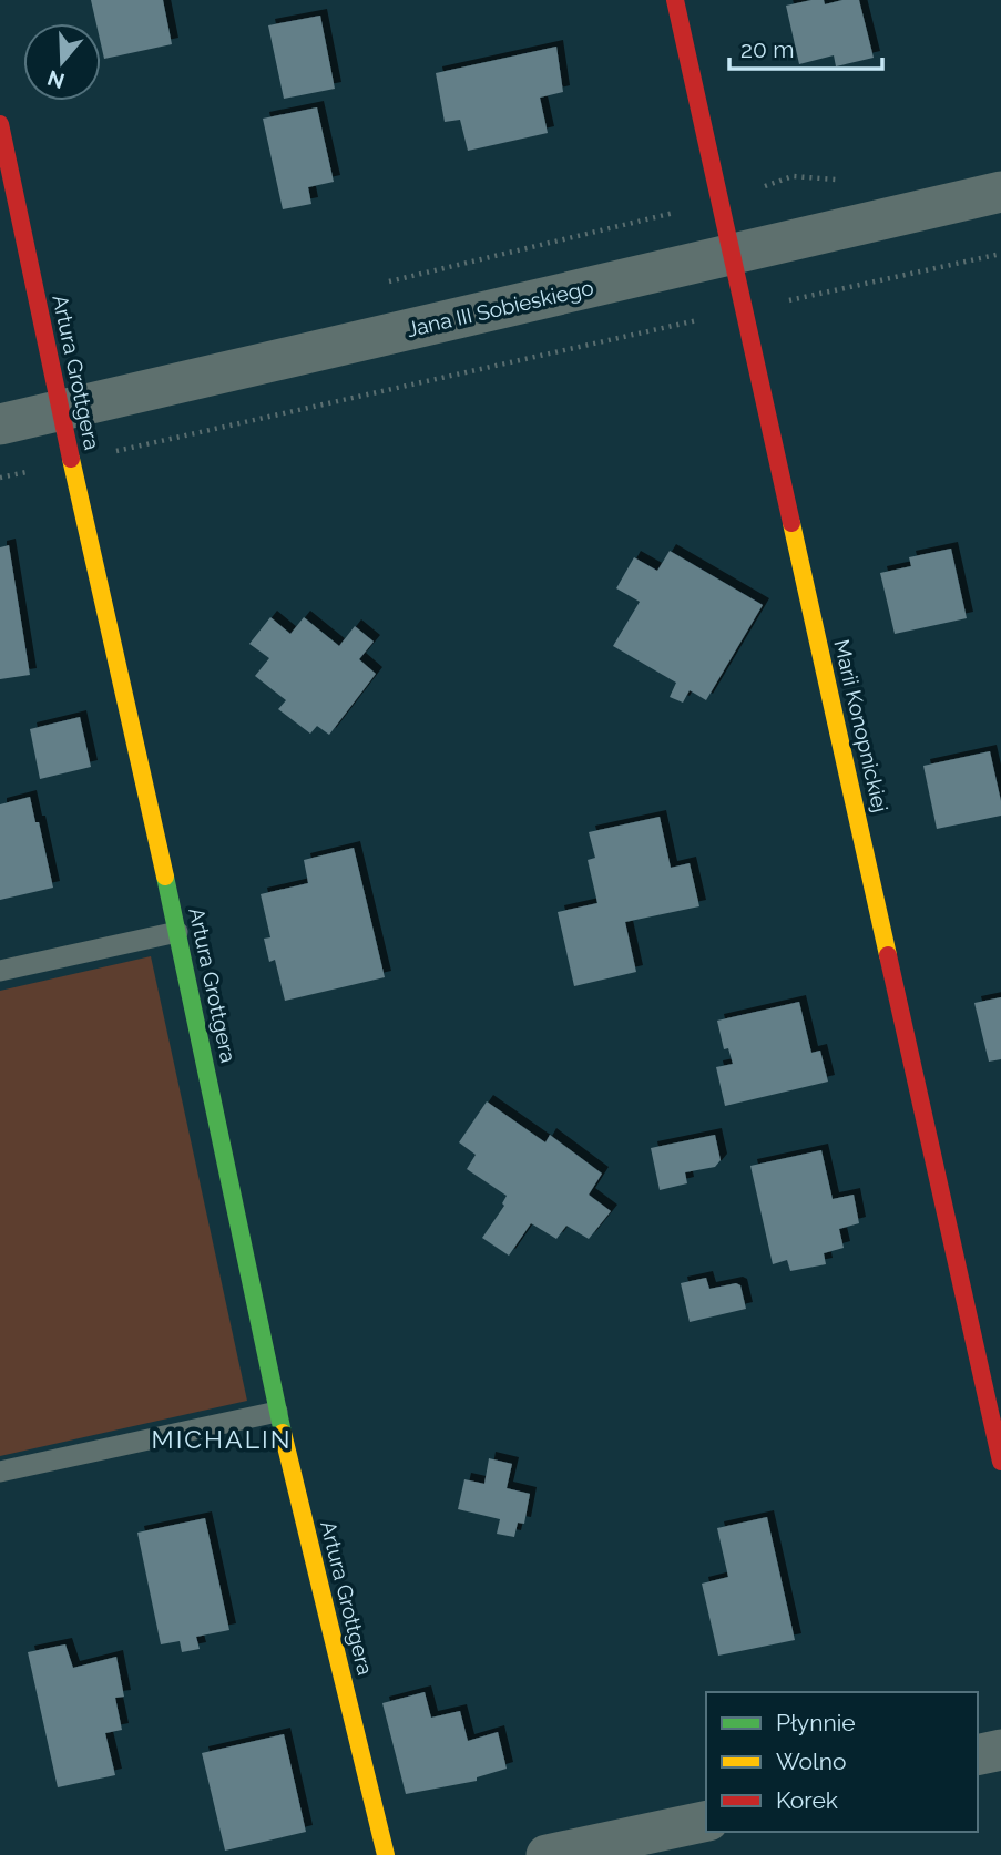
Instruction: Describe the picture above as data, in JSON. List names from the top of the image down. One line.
{"streets":{"street":["Jana III Sobieskiego","Artura Grottgera","Marii Konopnickiej"]},"crossings":[["Jana III Sobieskiego","Artura Grottgera"],["Jana III Sobieskiego","Marii Konopnickiej"]],"districts":["MICHALIN"],"legend":["Płynnie","Wolno","Korek"],"scale_bar":"20 m","north":"bottom"}
